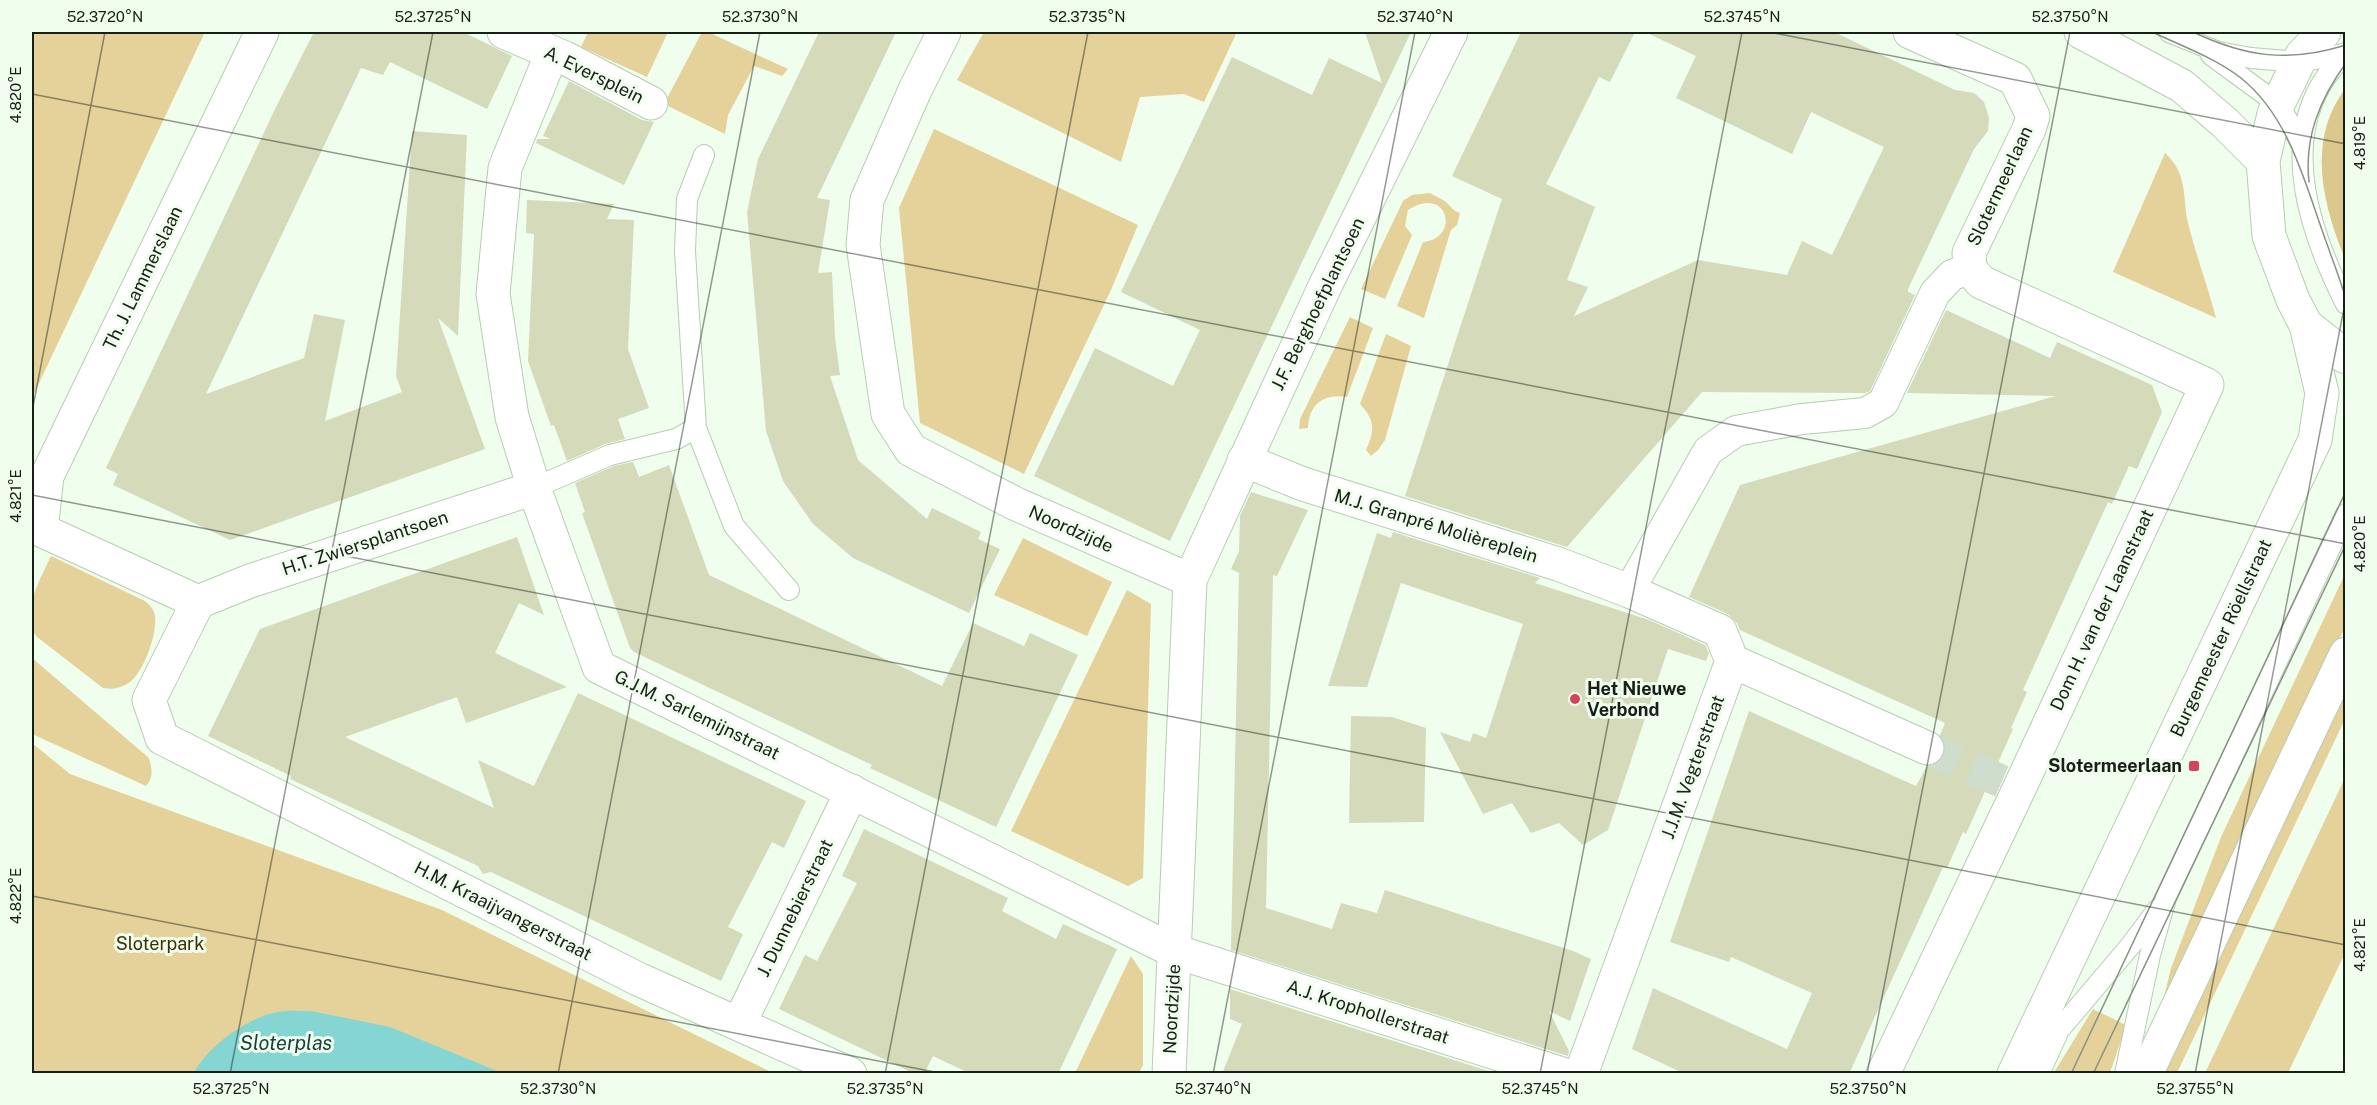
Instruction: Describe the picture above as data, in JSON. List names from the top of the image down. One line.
{"streets":{"street":["A. Eversplein","Slotermeerlaan","Th. J. Lammerslaan","J.F. Berghoefplantsoen","M.J. Granpré Molièreplein","Noordzijde","H.T. Zwiersplantsoen","Dom H. van der Laanstraat","Burgemeester Röellstraat","G.J.M. Sarlemijnstraat","J.J.M. Vegterstraat","J. Dunnebierstraat","H.M. Kraaijvangerstraat","A.J. Krophollerstraat"]},"crossings":[["A. Eversplein","G.J.M. Sarlemijnstraat"],["Slotermeerlaan","Dom H. van der Laanstraat"],["Th. J. Lammerslaan","H.T. Zwiersplantsoen"],["Th. J. Lammerslaan","H.M. Kraaijvangerstraat"],["J.F. Berghoefplantsoen","M.J. Granpré Molièreplein"],["J.F. Berghoefplantsoen","Noordzijde"],["M.J. Granpré Molièreplein","J.J.M. Vegterstraat"],["Noordzijde","G.J.M. Sarlemijnstraat"],["Noordzijde","A.J. Krophollerstraat"],["H.T. Zwiersplantsoen","G.J.M. Sarlemijnstraat"],["H.T. Zwiersplantsoen","H.M. Kraaijvangerstraat"],["G.J.M. Sarlemijnstraat","J. Dunnebierstraat"],["G.J.M. Sarlemijnstraat","A.J. Krophollerstraat"],["J. Dunnebierstraat","H.M. Kraaijvangerstraat"]],"water":["Sloterplas"],"parks":["Sloterpark"],"places":{"other":["Het Nieuwe Verbond"],"transit":["Slotermeerlaan"]},"coordinates":["52.3720°N","52.3725°N","52.3730°N","52.3735°N","52.3740°N","52.3745°N","52.3750°N","4.820°E","4.819°E","4.821°E","4.822°E","52.3755°N"]}
